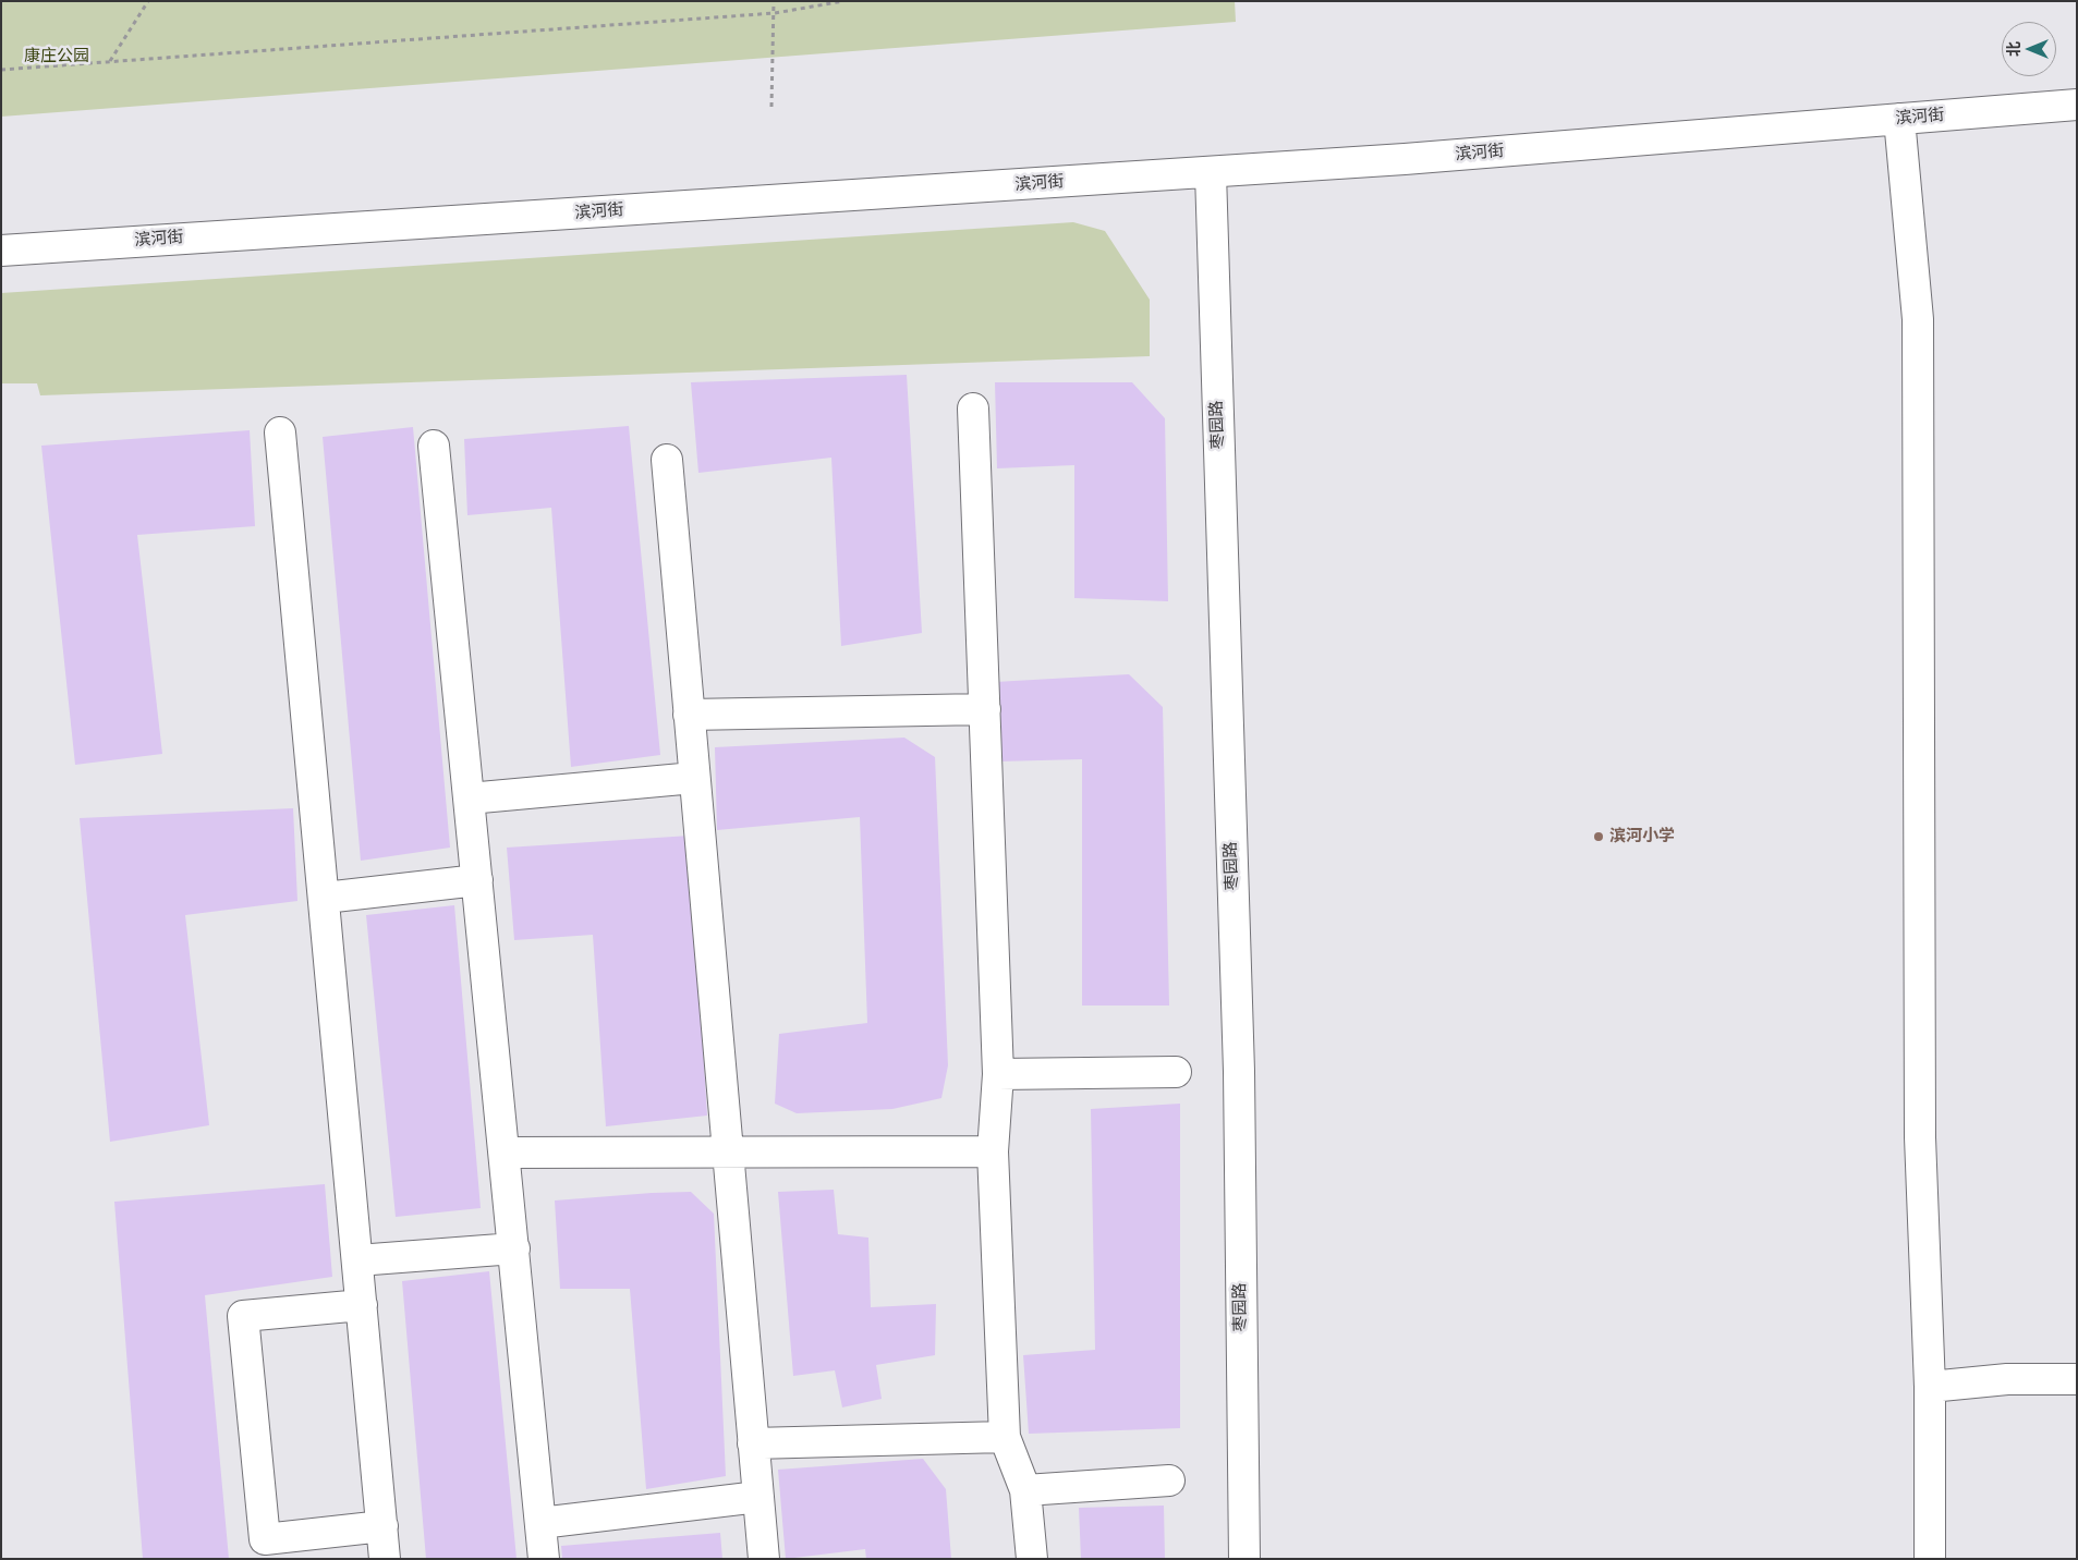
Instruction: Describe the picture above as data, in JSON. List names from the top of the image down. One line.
{"streets":{"street":["滨河街","枣园路"]},"crossings":[["滨河街","枣园路"]],"parks":["康庄公园"],"places":["滨河小学"],"north":"left"}
